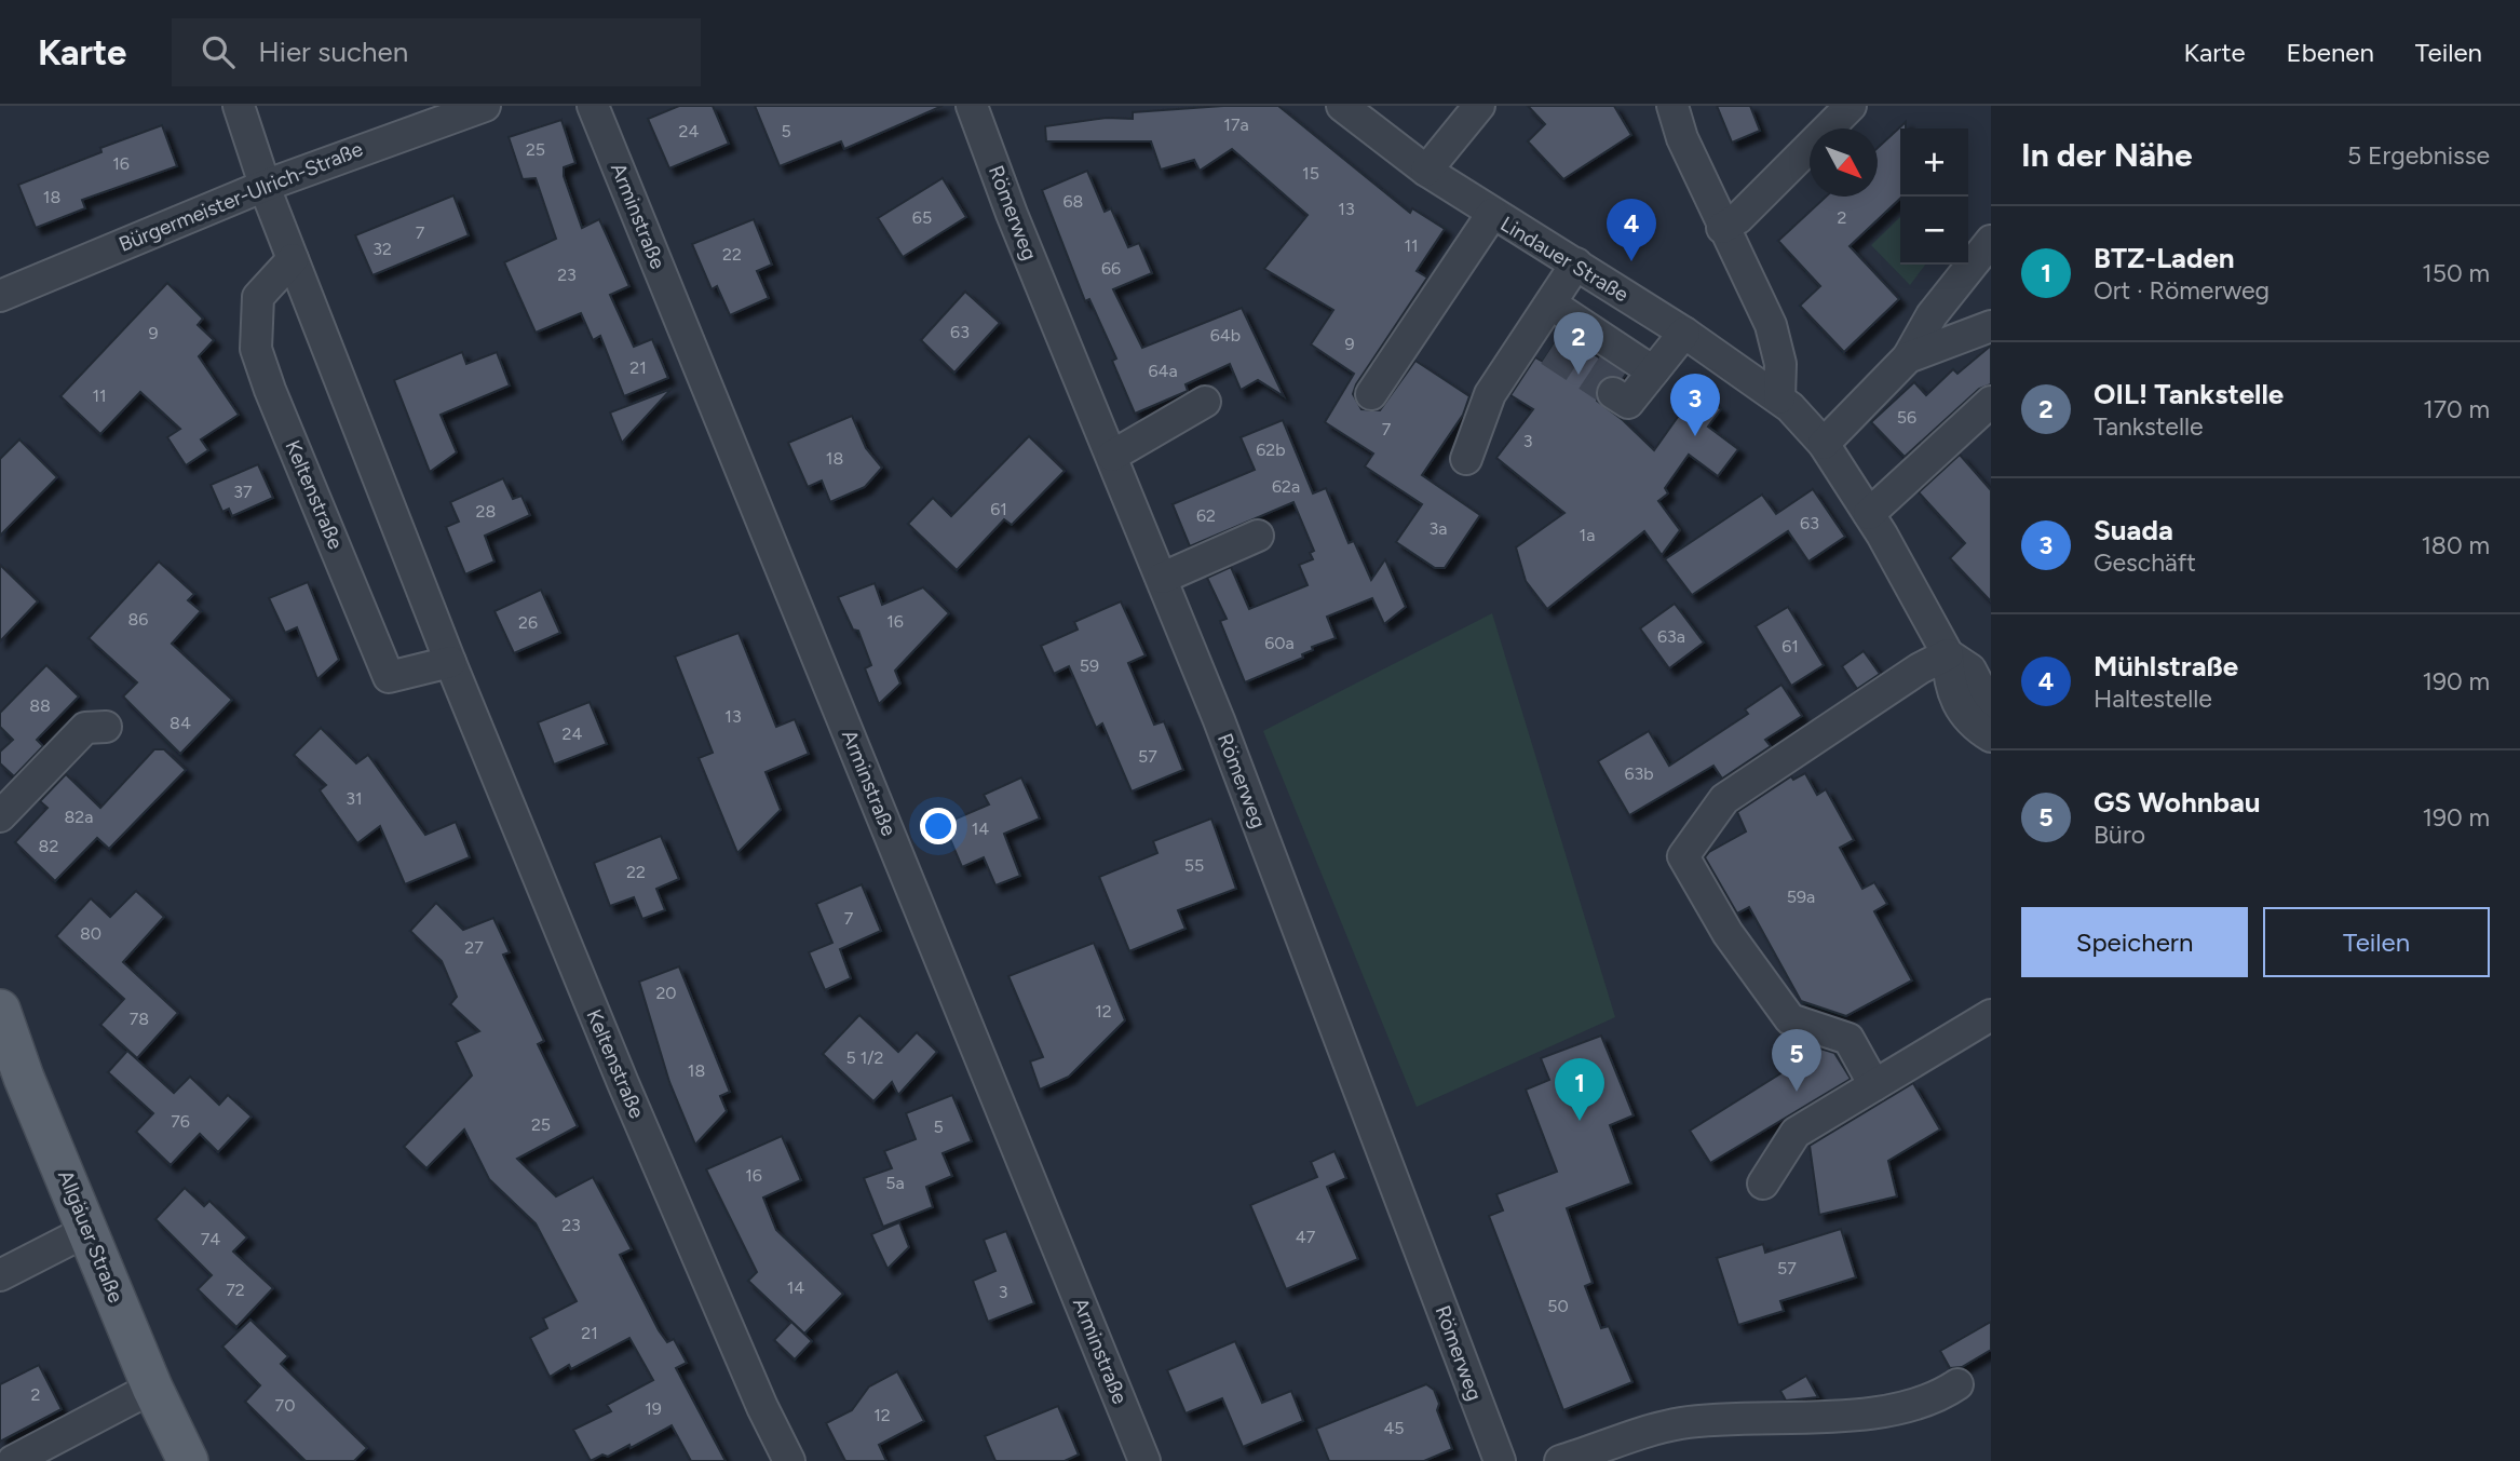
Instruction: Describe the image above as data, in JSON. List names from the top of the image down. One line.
{"streets":{"main road":["Allgäuer Straße"],"street":["Bürgermeister-Ulrich-Straße","Römerweg","Arminstraße","Lindauer Straße","Keltenstraße"]},"crossings":[["Bürgermeister-Ulrich-Straße","Keltenstraße"]],"house_numbers":["17a","24","5","25","16","15","18","68","13","65","2","7","11","32","22","66","23","63","9","64b","9","21","64a","11","56","7","3","62b","18","62a","37","61","28","62","63","3a","1a","86","16","26","63a","60a","61","59","88","13","84","24","57","63b","31","82a","14","82","55","22","59a","7","80","27","20","12","78","5 1/2","18","76","25","5","16","5a","23","47","74","57","14","72","3","50","21","2","70","19","12","45"],"north":"bottom right","page":{"header":"Karte","search":"Hier suchen","nav":["Karte","Ebenen","Teilen"],"heading":["In der Nähe","5 Ergebnisse"],"map_buttons":["+","−"],"pins":["4","2","3","5","1"],"list":[{"mark":"1","name":"BTZ-Laden","note":"Ort · Römerweg","value":"150 m"},{"mark":"2","name":"OIL! Tankstelle","note":"Tankstelle","value":"170 m"},{"mark":"3","name":"Suada","note":"Geschäft","value":"180 m"},{"mark":"4","name":"Mühlstraße","note":"Haltestelle","value":"190 m"},{"mark":"5","name":"GS Wohnbau","note":"Büro","value":"190 m"}],"buttons":["Speichern","Teilen"]}}
